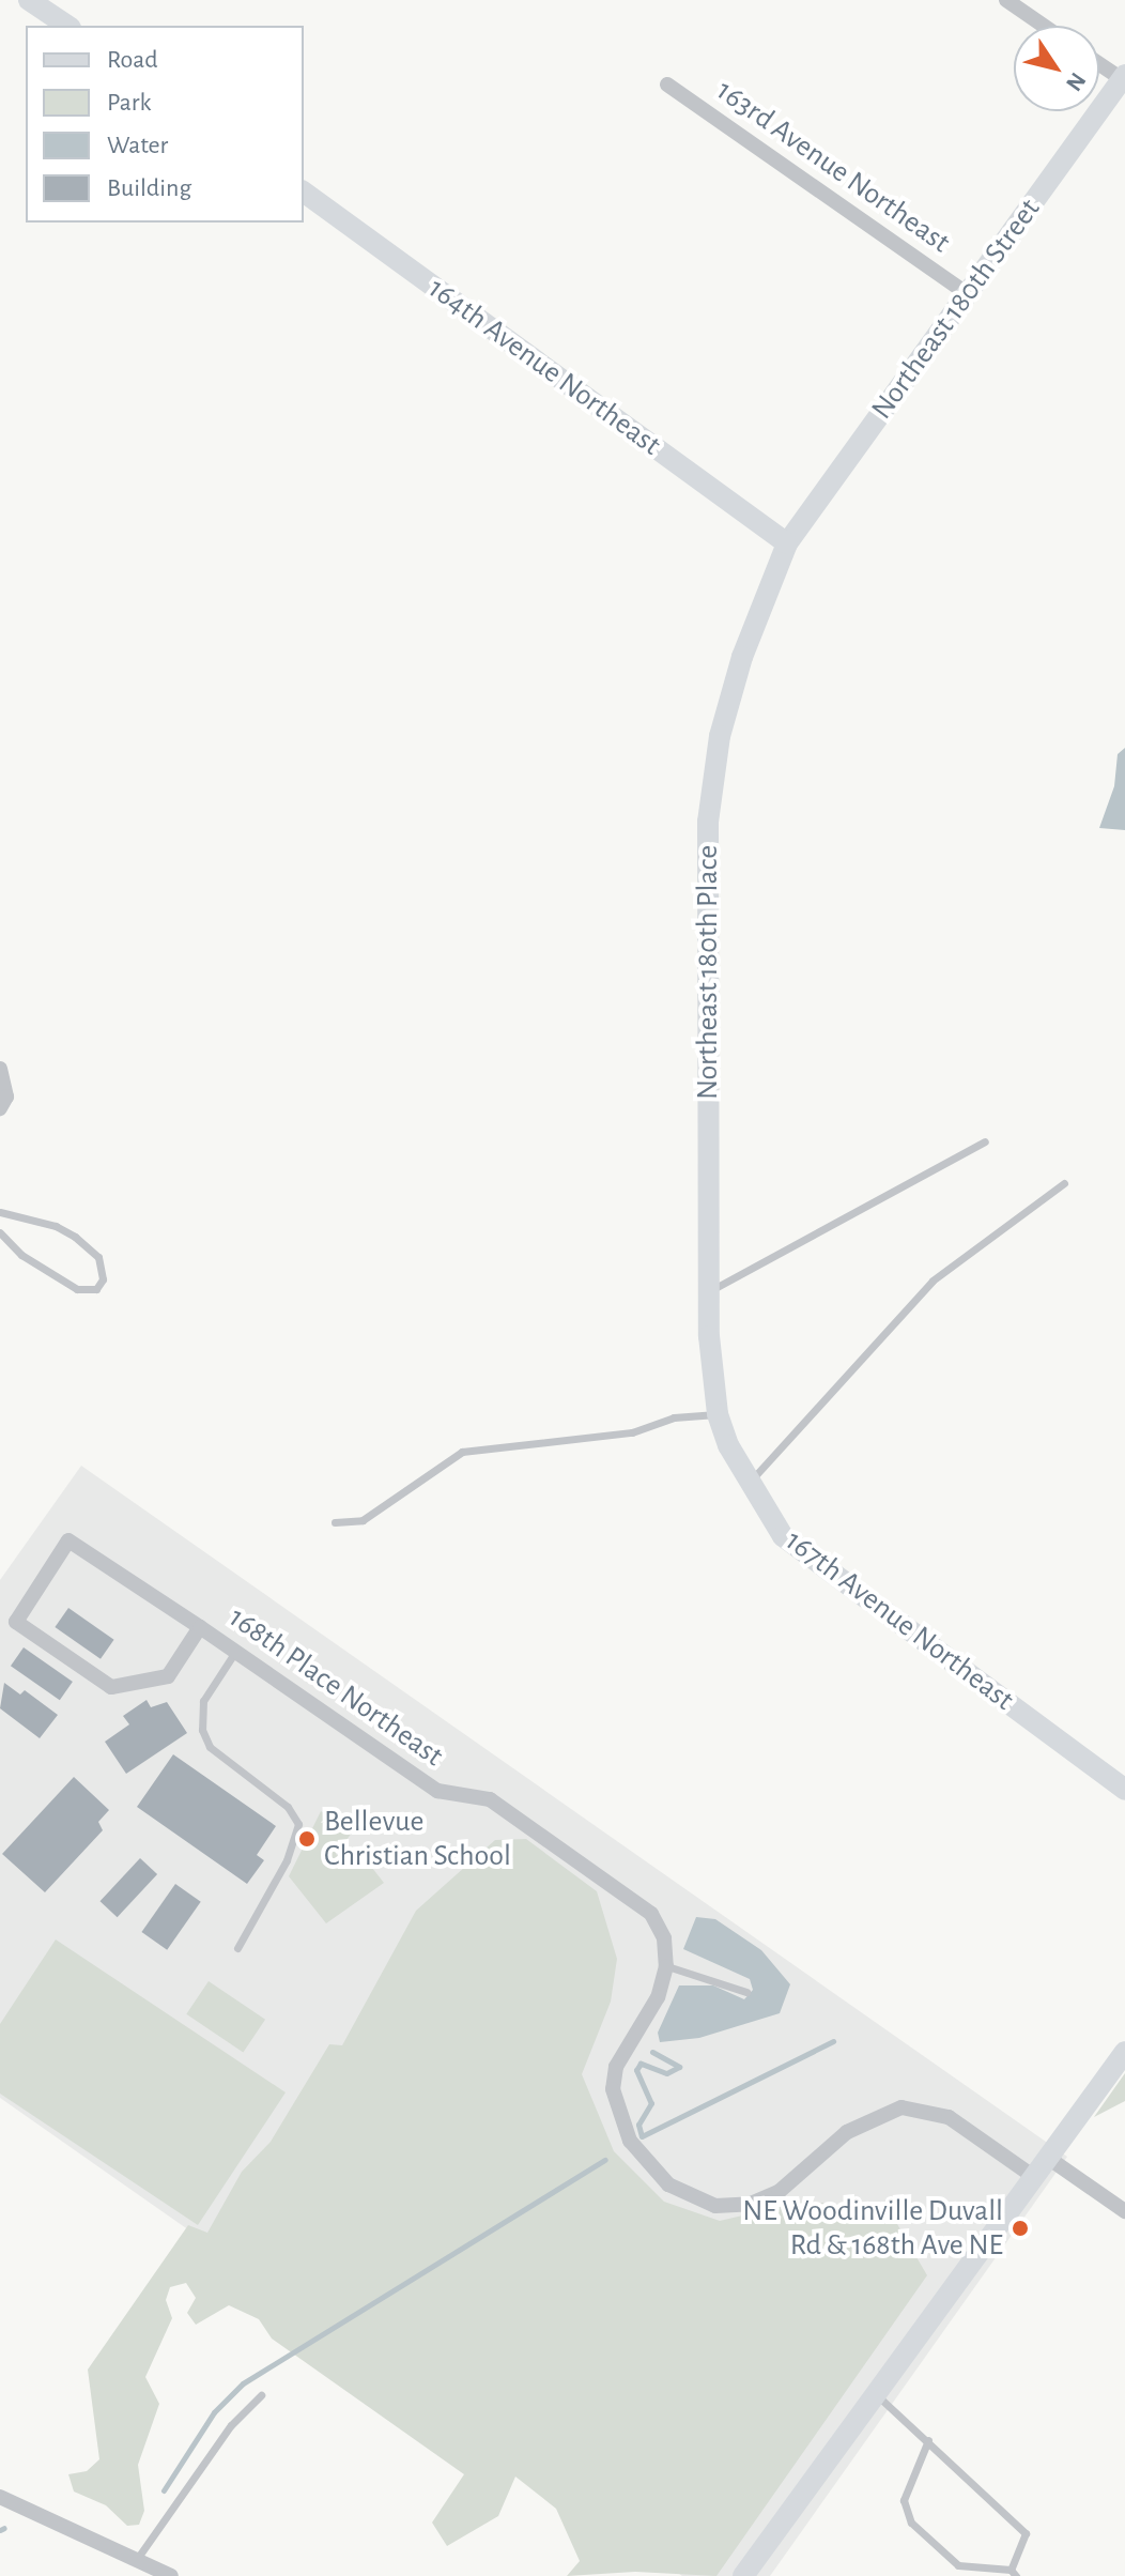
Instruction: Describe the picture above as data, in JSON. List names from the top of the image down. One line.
{"streets":{"street":["163rd Avenue Northeast","Northeast 180th Street","164th Avenue Northeast","Northeast 180th Place","167th Avenue Northeast","168th Place Northeast"]},"crossings":[["163rd Avenue Northeast","Northeast 180th Street"],["Northeast 180th Street","164th Avenue Northeast"],["Northeast 180th Street","Northeast 180th Place"],["164th Avenue Northeast","Northeast 180th Place"],["Northeast 180th Place","167th Avenue Northeast"]],"places":["Bellevue Christian School","NE Woodinville Duvall Rd & 168th Ave NE"],"legend":["Road","Park","Water","Building"],"north":"bottom right"}
